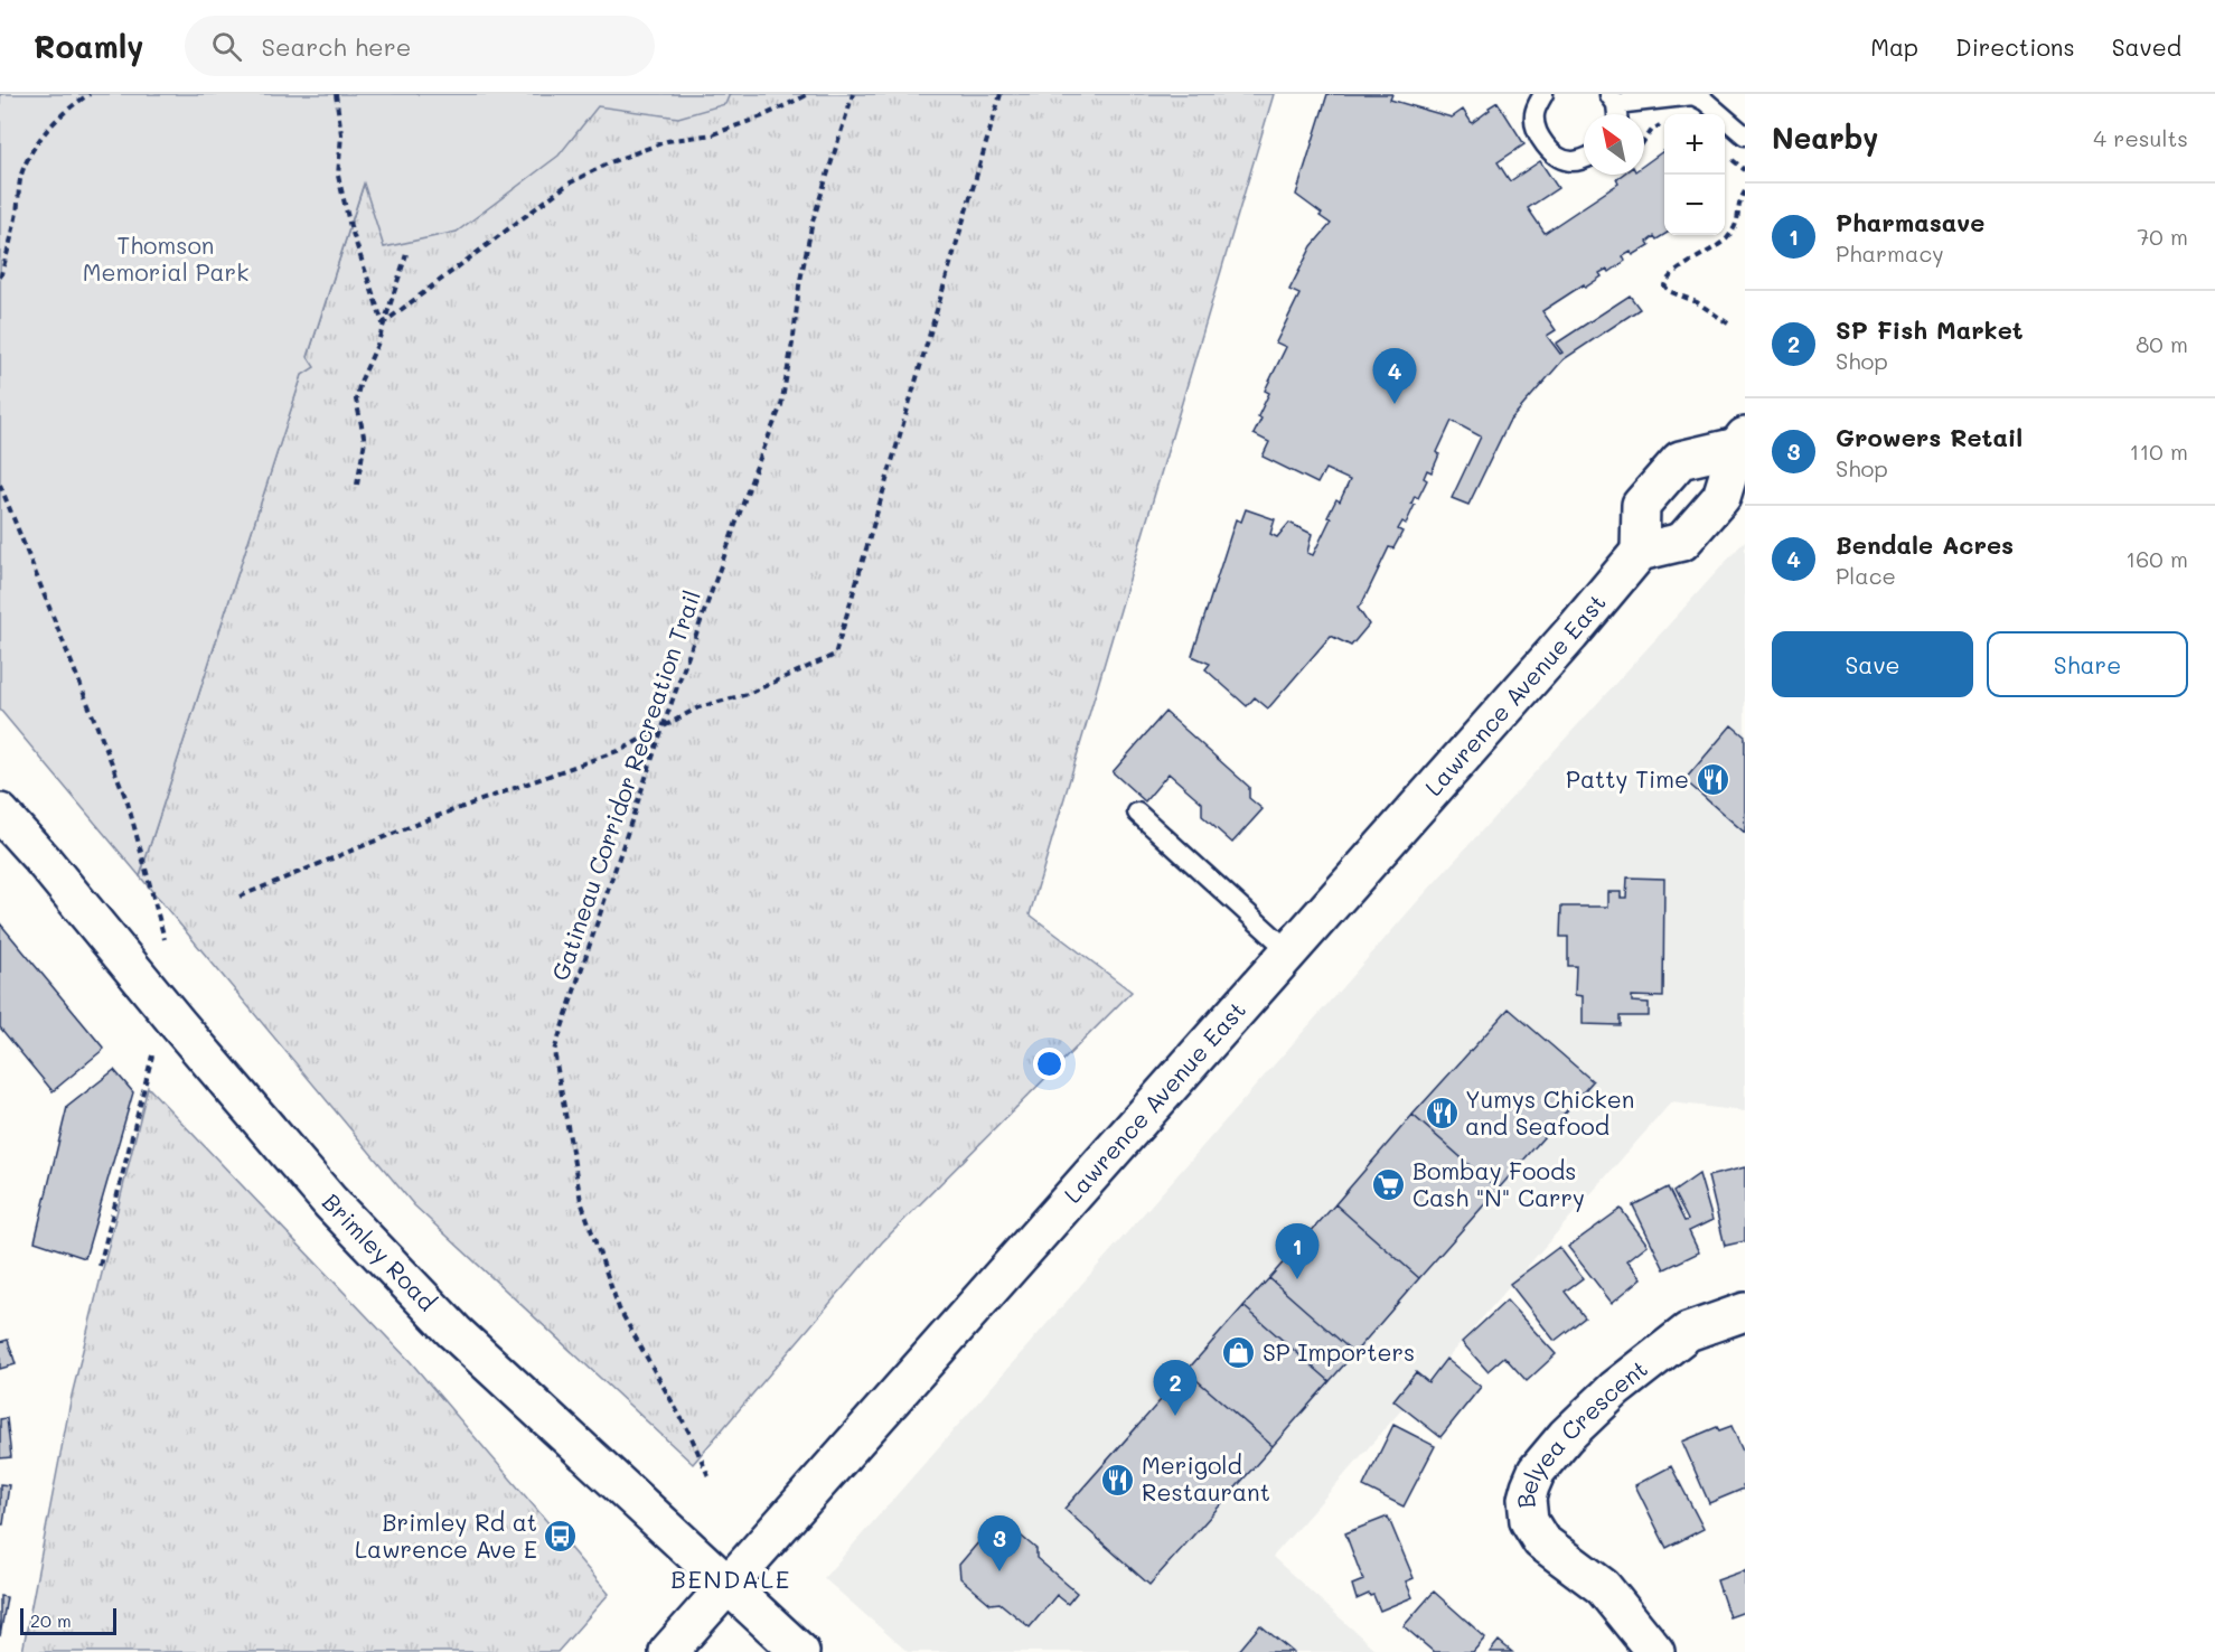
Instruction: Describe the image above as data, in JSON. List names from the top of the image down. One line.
{"streets":{"main road":["Lawrence Avenue East","Brimley Road","Belyea Crescent"],"path":["Gatineau Corridor Recreation Trail"]},"crossings":[["Lawrence Avenue East","Brimley Road"]],"districts":["BENDALE"],"parks":["Thomson Memorial Park"],"places":{"restaurant":["Patty Time","Yumys Chicken and Seafood","Merigold Restaurant"],"supermarket":["Bombay Foods Cash \"N\" Carry"],"shop":["SP Importers"],"bus stop":["Brimley Rd at Lawrence Ave E"]},"scale_bar":"20 m","north":"top left","page":{"header":"Roamly","search":"Search here","nav":["Map","Directions","Saved"],"heading":["Nearby","4 results"],"map_buttons":["+","−"],"list":[{"mark":"1","name":"Pharmasave","note":"Pharmacy","value":"70 m"},{"mark":"2","name":"SP Fish Market","note":"Shop","value":"80 m"},{"mark":"3","name":"Growers Retail","note":"Shop","value":"110 m"},{"mark":"4","name":"Bendale Acres","note":"Place","value":"160 m"}],"pins":["4","1","2","3"],"buttons":["Save","Share"],"scale":"20 m"}}
